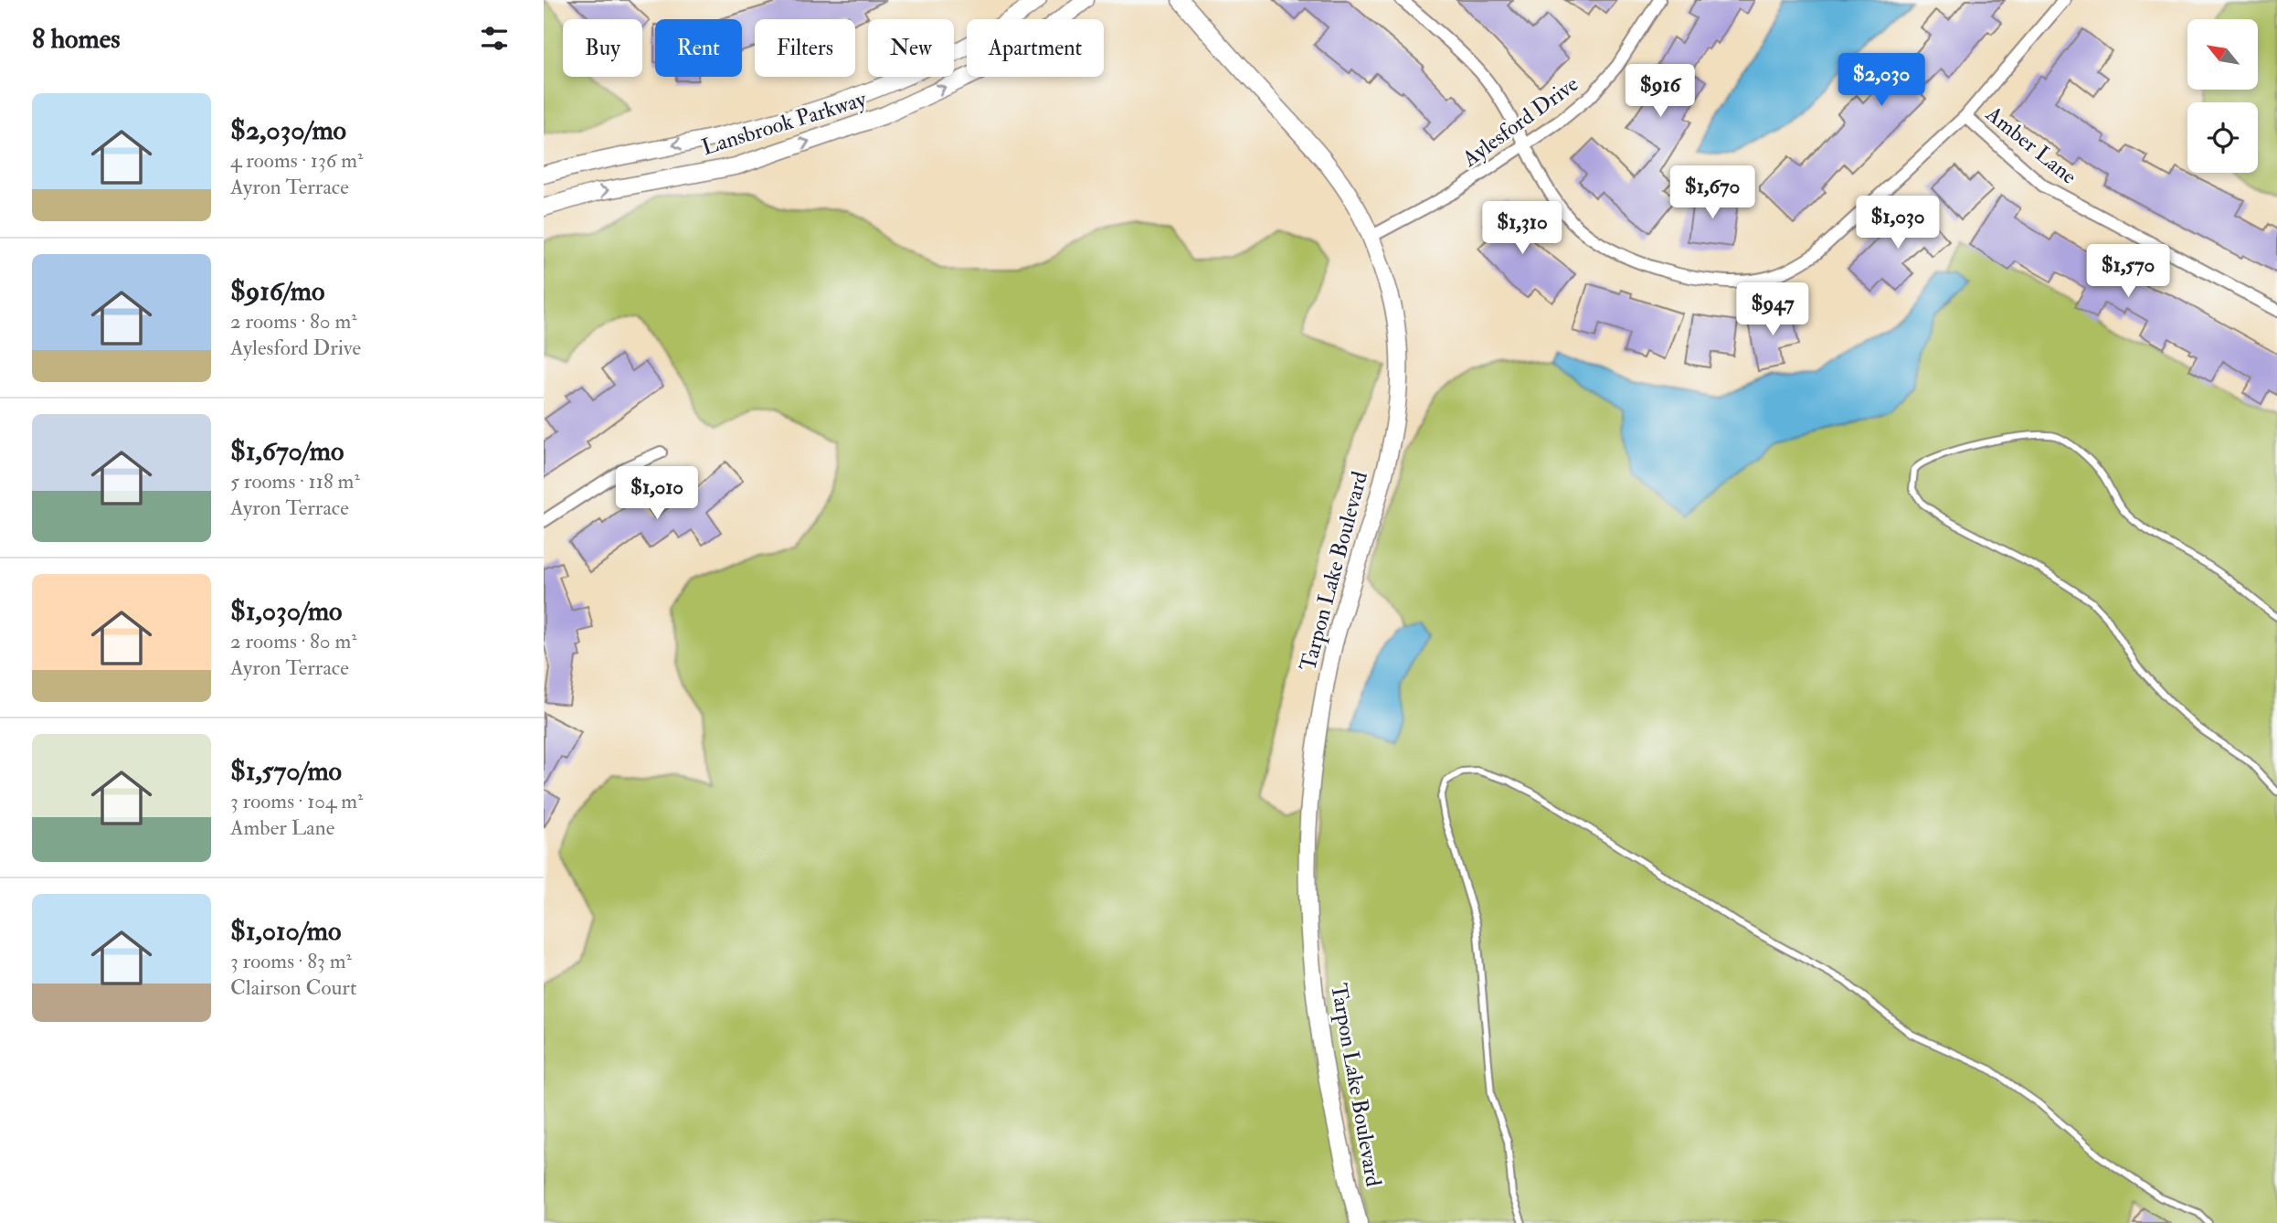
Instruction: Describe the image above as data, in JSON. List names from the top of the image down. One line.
{"streets":{"street":["Aylesford Drive","Lansbrook Parkway","Amber Lane","Tarpon Lake Boulevard"]},"crossings":[["Aylesford Drive","Tarpon Lake Boulevard"]],"north":"top left","page":{"heading":"8 homes","chip":["Buy","Rent","Filters","New","Apartment"],"price":["$2,030","$916","$1,670","$1,030","$1,310","$1,570","$947","$1,010"],"list":[{"name":"$2,030/mo","note":"4 rooms · 136 m² · Ayron Terrace"},{"name":"$916/mo","note":"2 rooms · 80 m² · Aylesford Drive"},{"name":"$1,670/mo","note":"5 rooms · 118 m² · Ayron Terrace"},{"name":"$1,030/mo","note":"2 rooms · 80 m² · Ayron Terrace"},{"name":"$1,570/mo","note":"3 rooms · 104 m² · Amber Lane"},{"name":"$1,010/mo","note":"3 rooms · 83 m² · Clairson Court"}]}}
